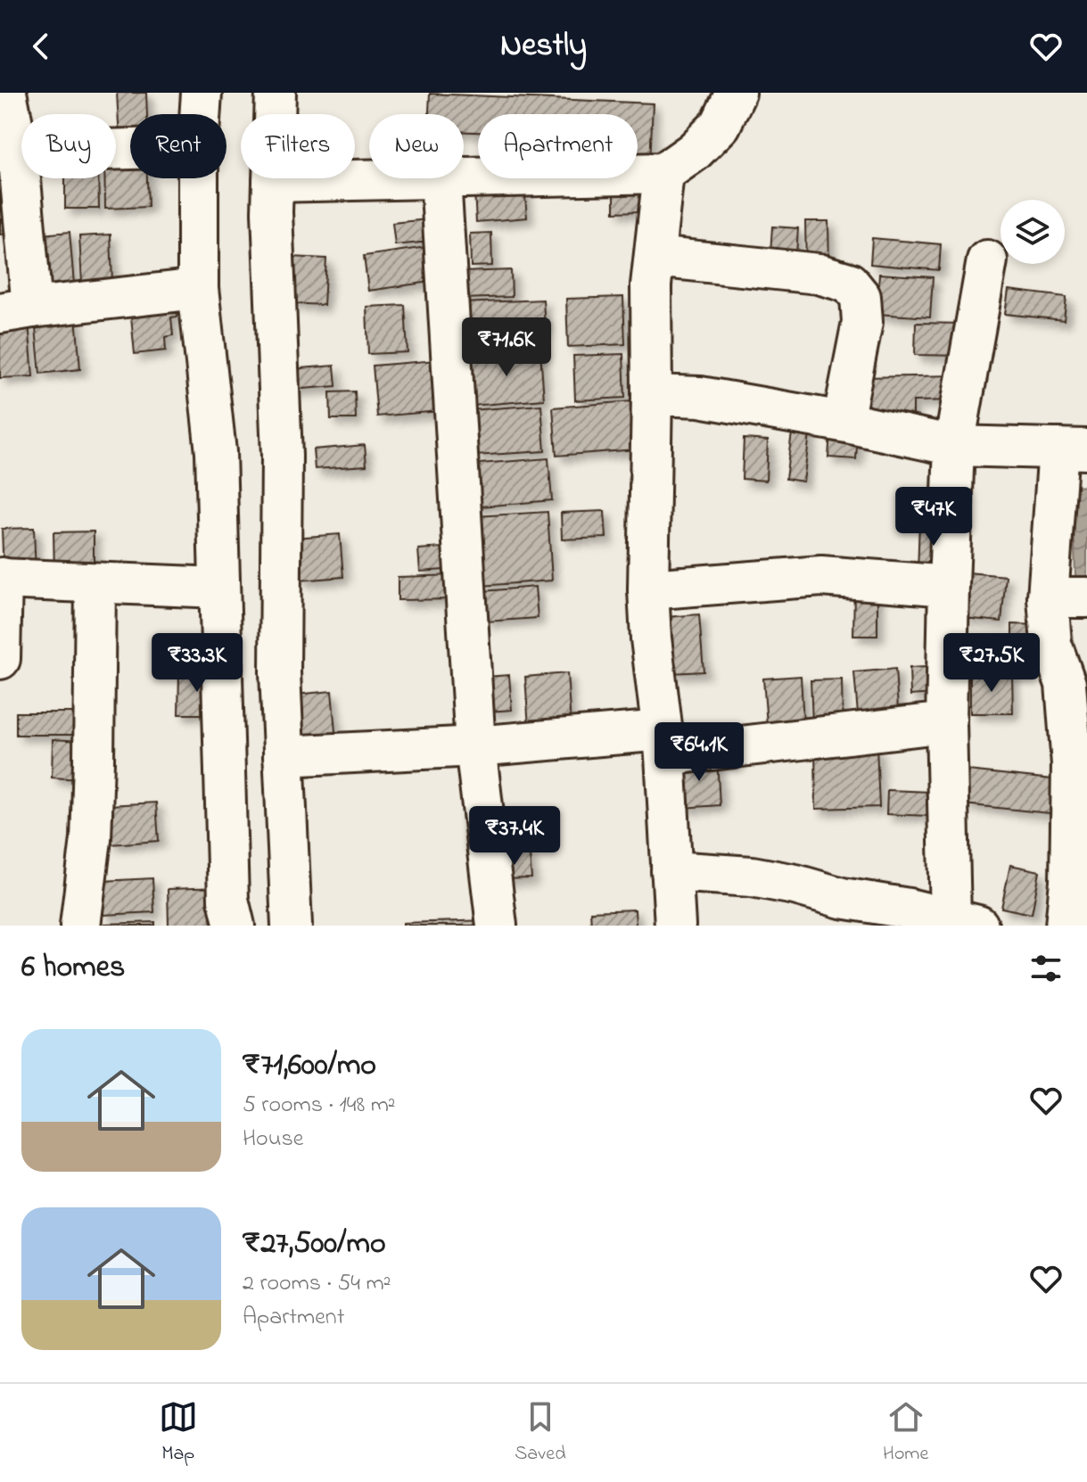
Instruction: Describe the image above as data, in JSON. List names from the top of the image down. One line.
{"page":{"header":"Nestly","chip":["Buy","Rent","Filters","New","Apartment"],"price":["₹71.6K","₹47K","₹33.3K","₹27.5K","₹64.1K","₹37.4K"],"heading":"6 homes","list":[{"name":"₹71,600/mo","note":"5 rooms · 148 m² · House"},{"name":"₹27,500/mo","note":"2 rooms · 54 m² · Apartment"}],"tabs":["Map","Saved","Home"]}}
